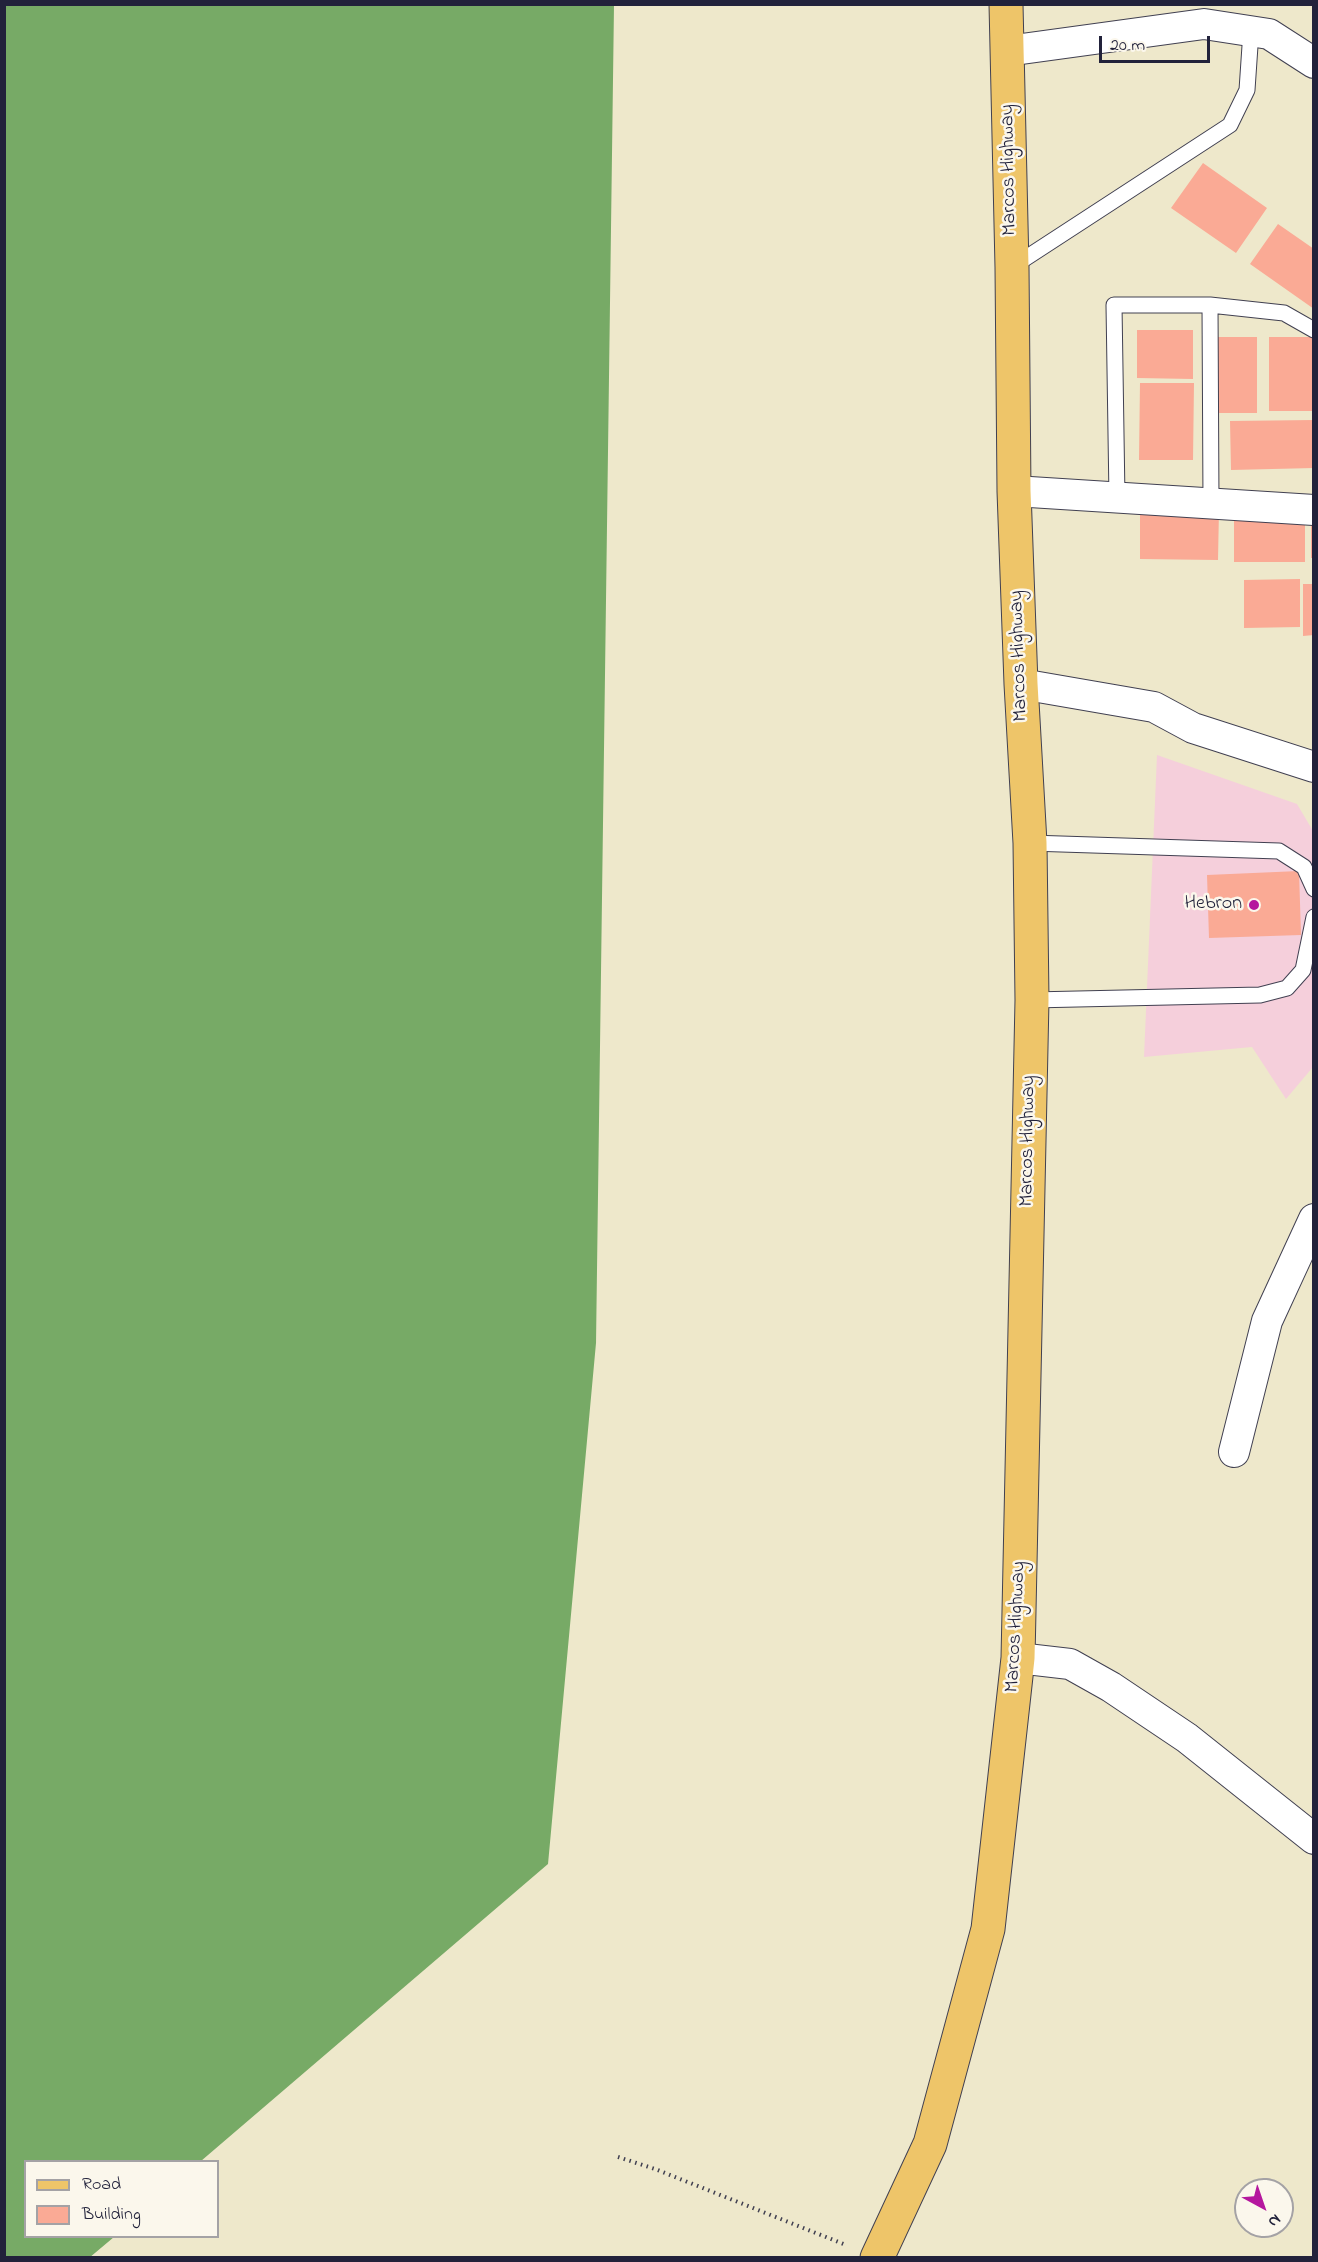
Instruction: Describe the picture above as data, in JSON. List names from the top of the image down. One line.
{"streets":{"main road":["Marcos Highway"]},"places":["Hebron"],"legend":["Road","Building"],"scale_bar":"20 m","north":"bottom right"}
